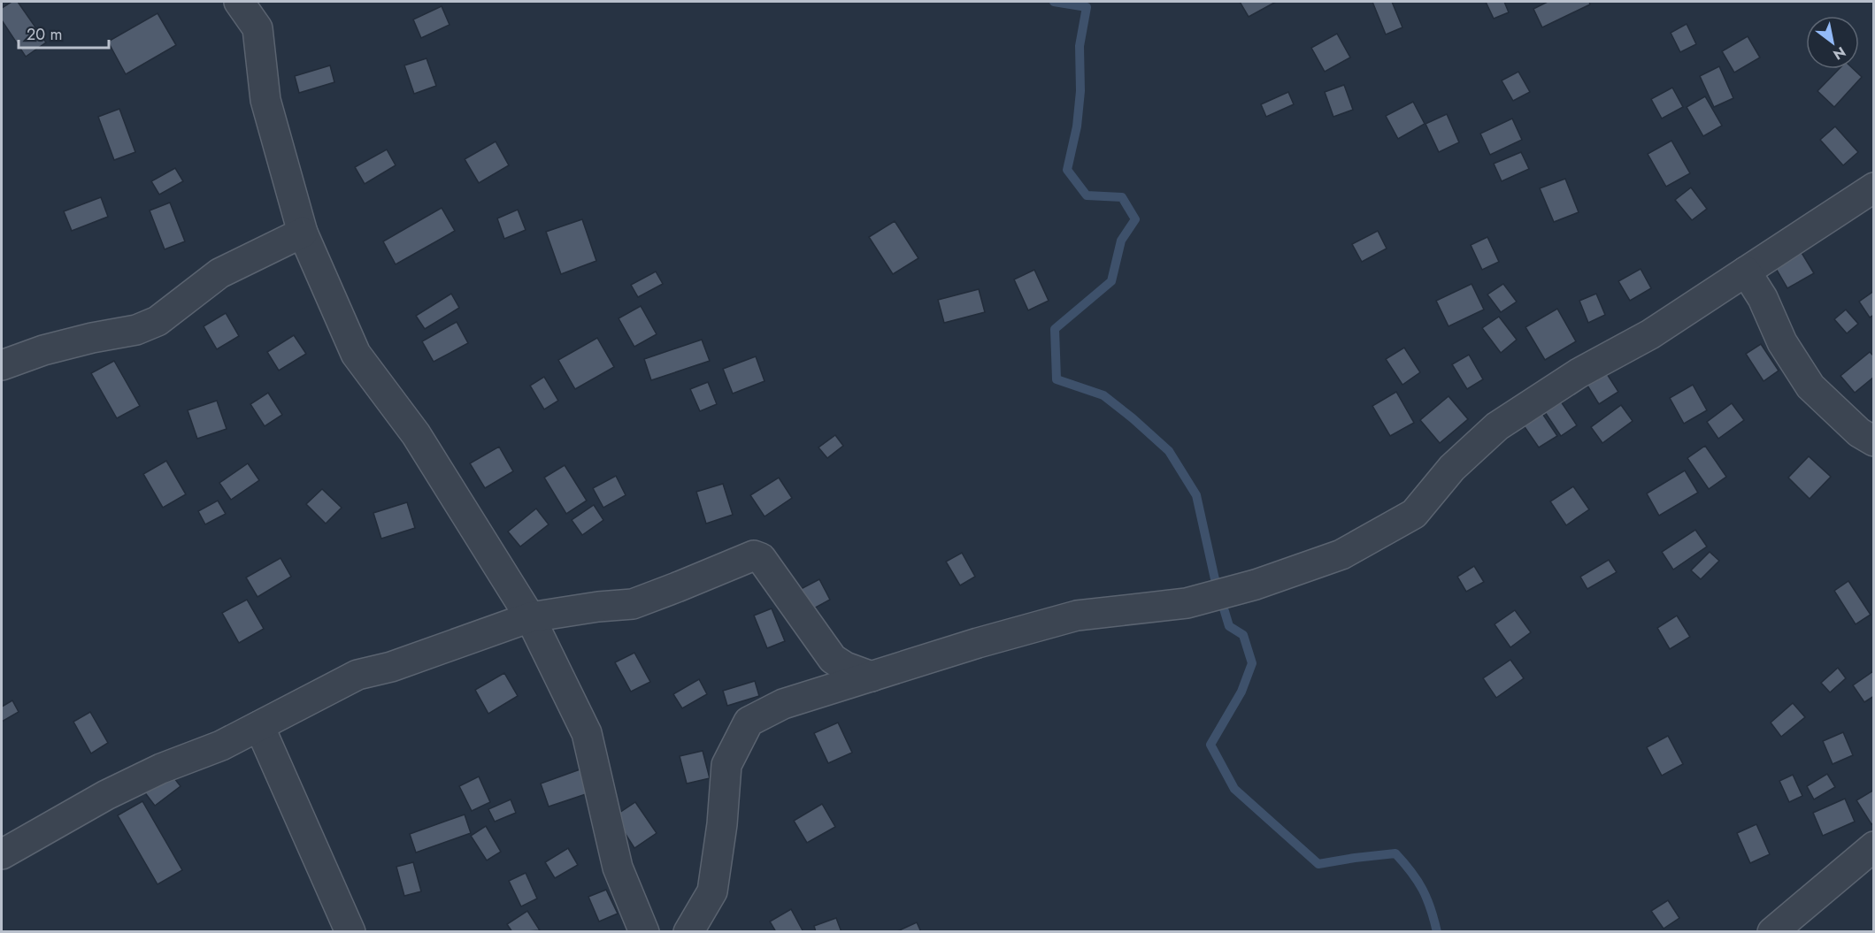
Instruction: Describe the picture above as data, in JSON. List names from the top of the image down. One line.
{"scale_bar":"20 m","north":"bottom right"}
